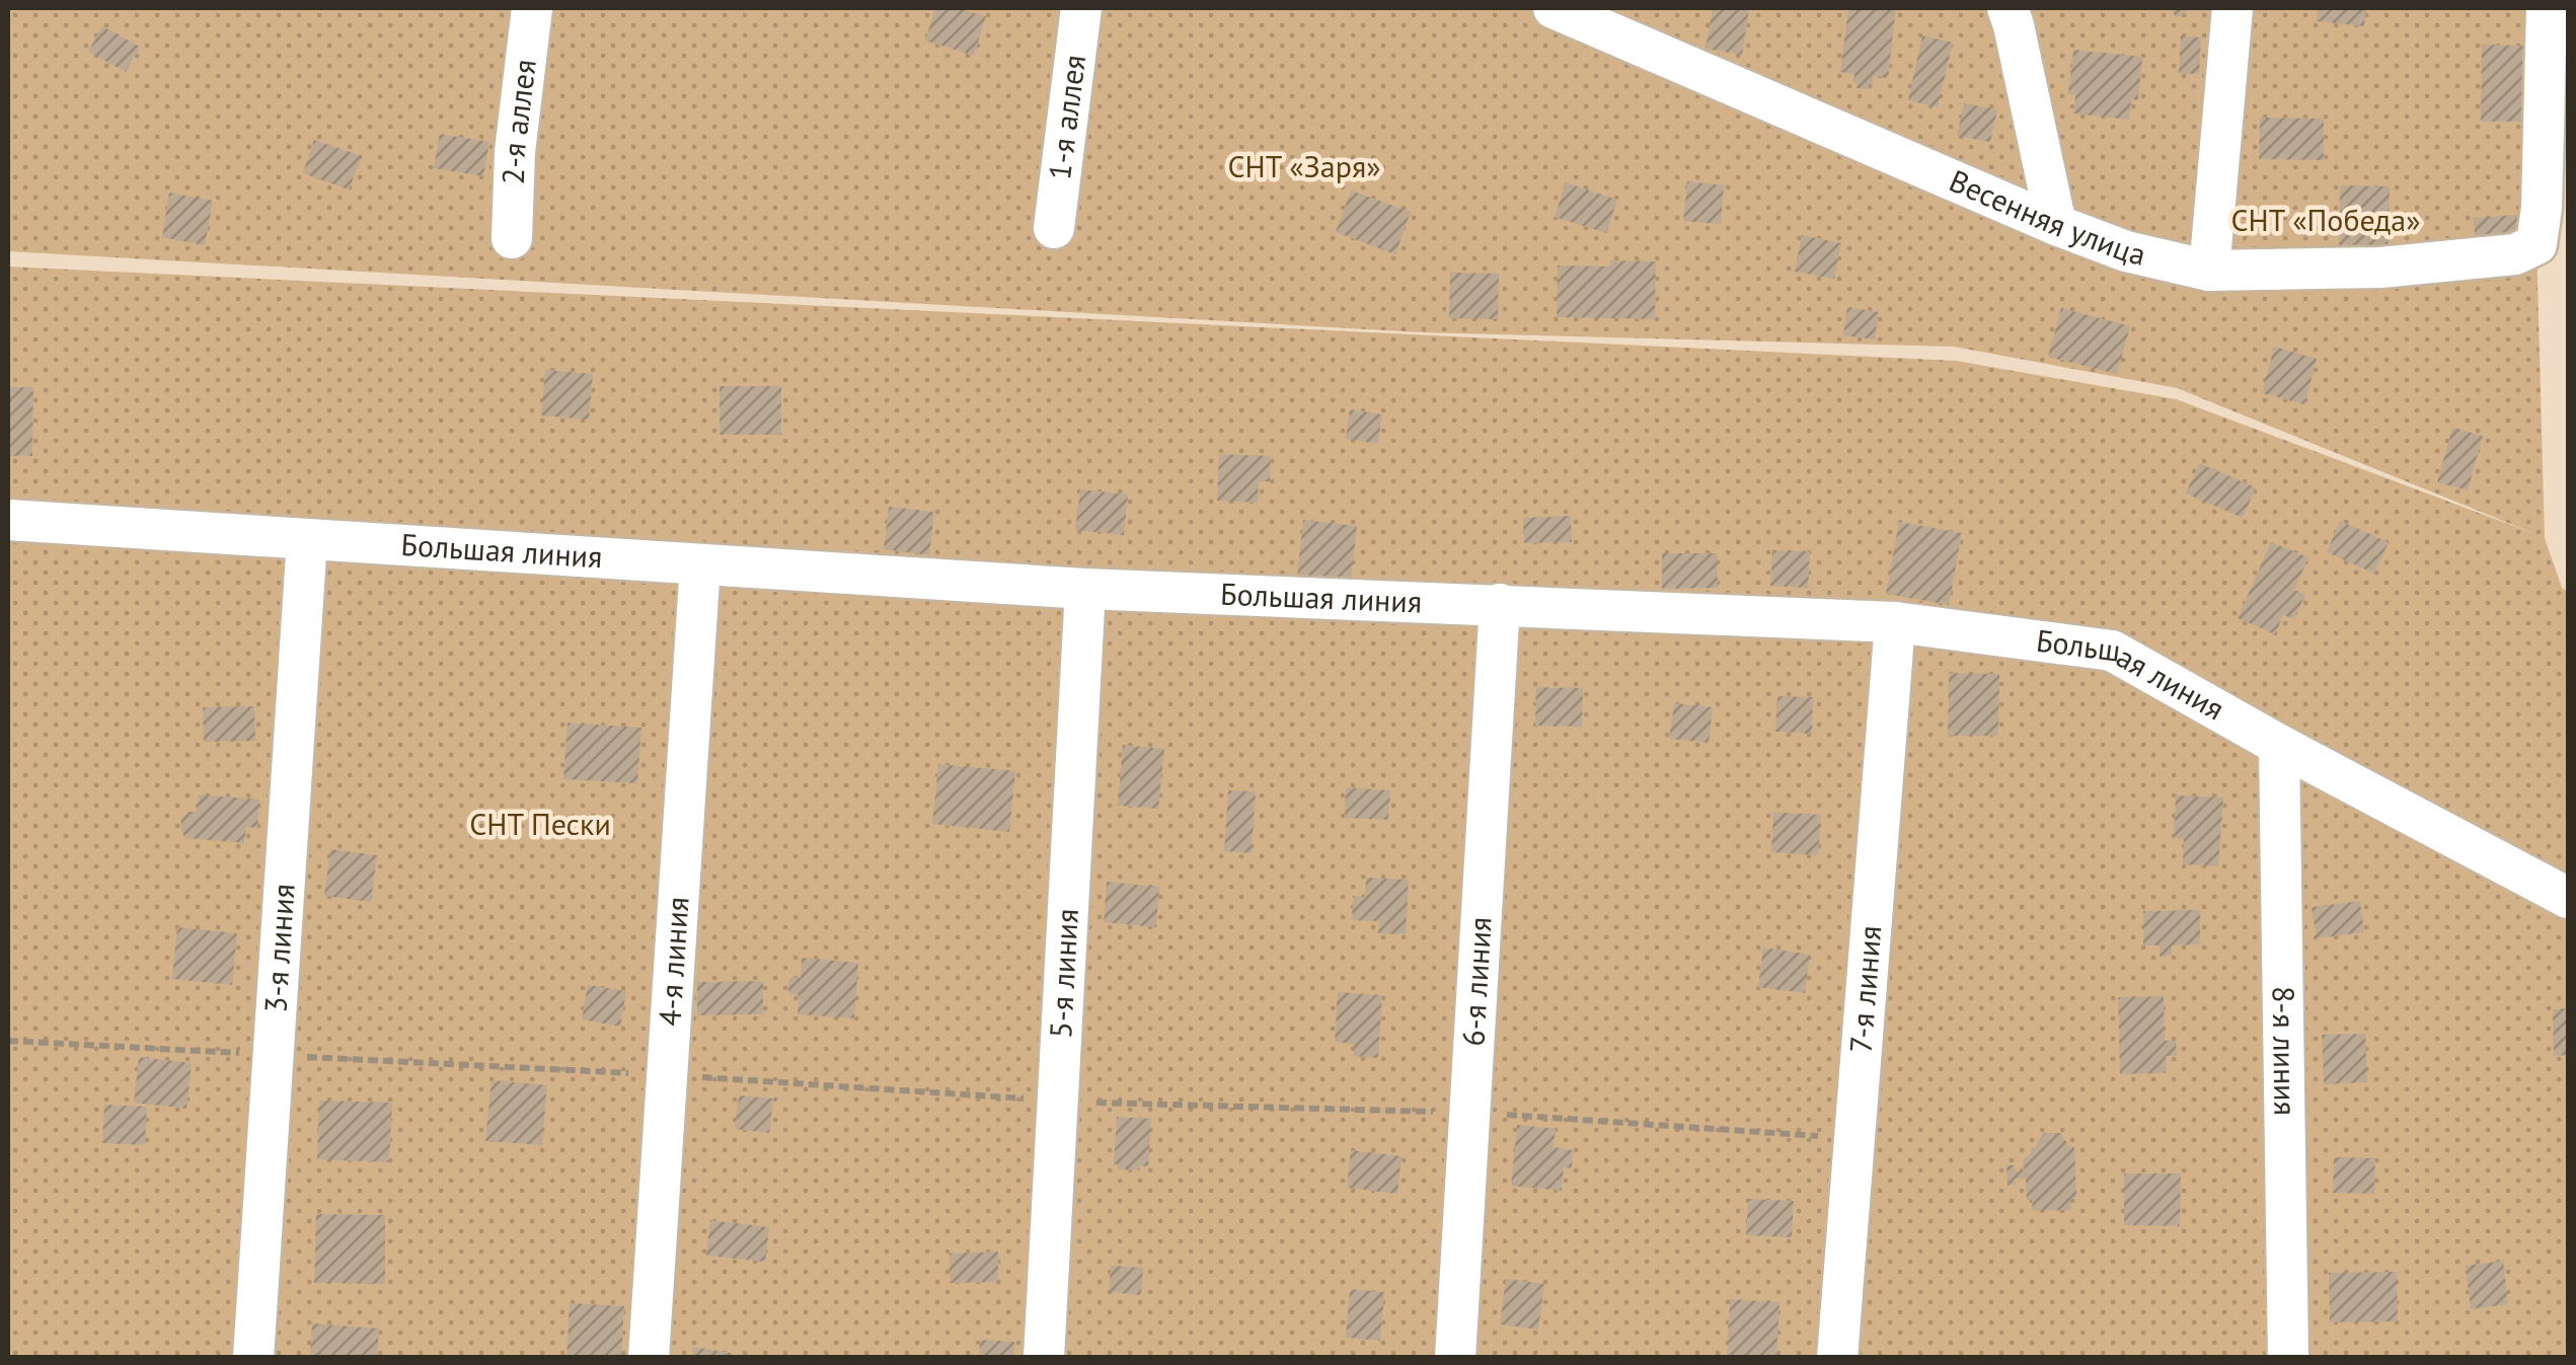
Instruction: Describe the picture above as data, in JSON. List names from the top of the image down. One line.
{"streets":{"street":["1-я аллея","2-я аллея","Весенняя улица","Большая линия","3-я линия","4-я линия","5-я линия","6-я линия","7-я линия","8-я линия"]},"crossings":[["Большая линия","3-я линия"],["Большая линия","4-я линия"],["Большая линия","5-я линия"],["Большая линия","6-я линия"],["Большая линия","7-я линия"],["Большая линия","8-я линия"]],"parks":["СНТ «Заря»","СНТ «Победа»","СНТ Пески"]}
